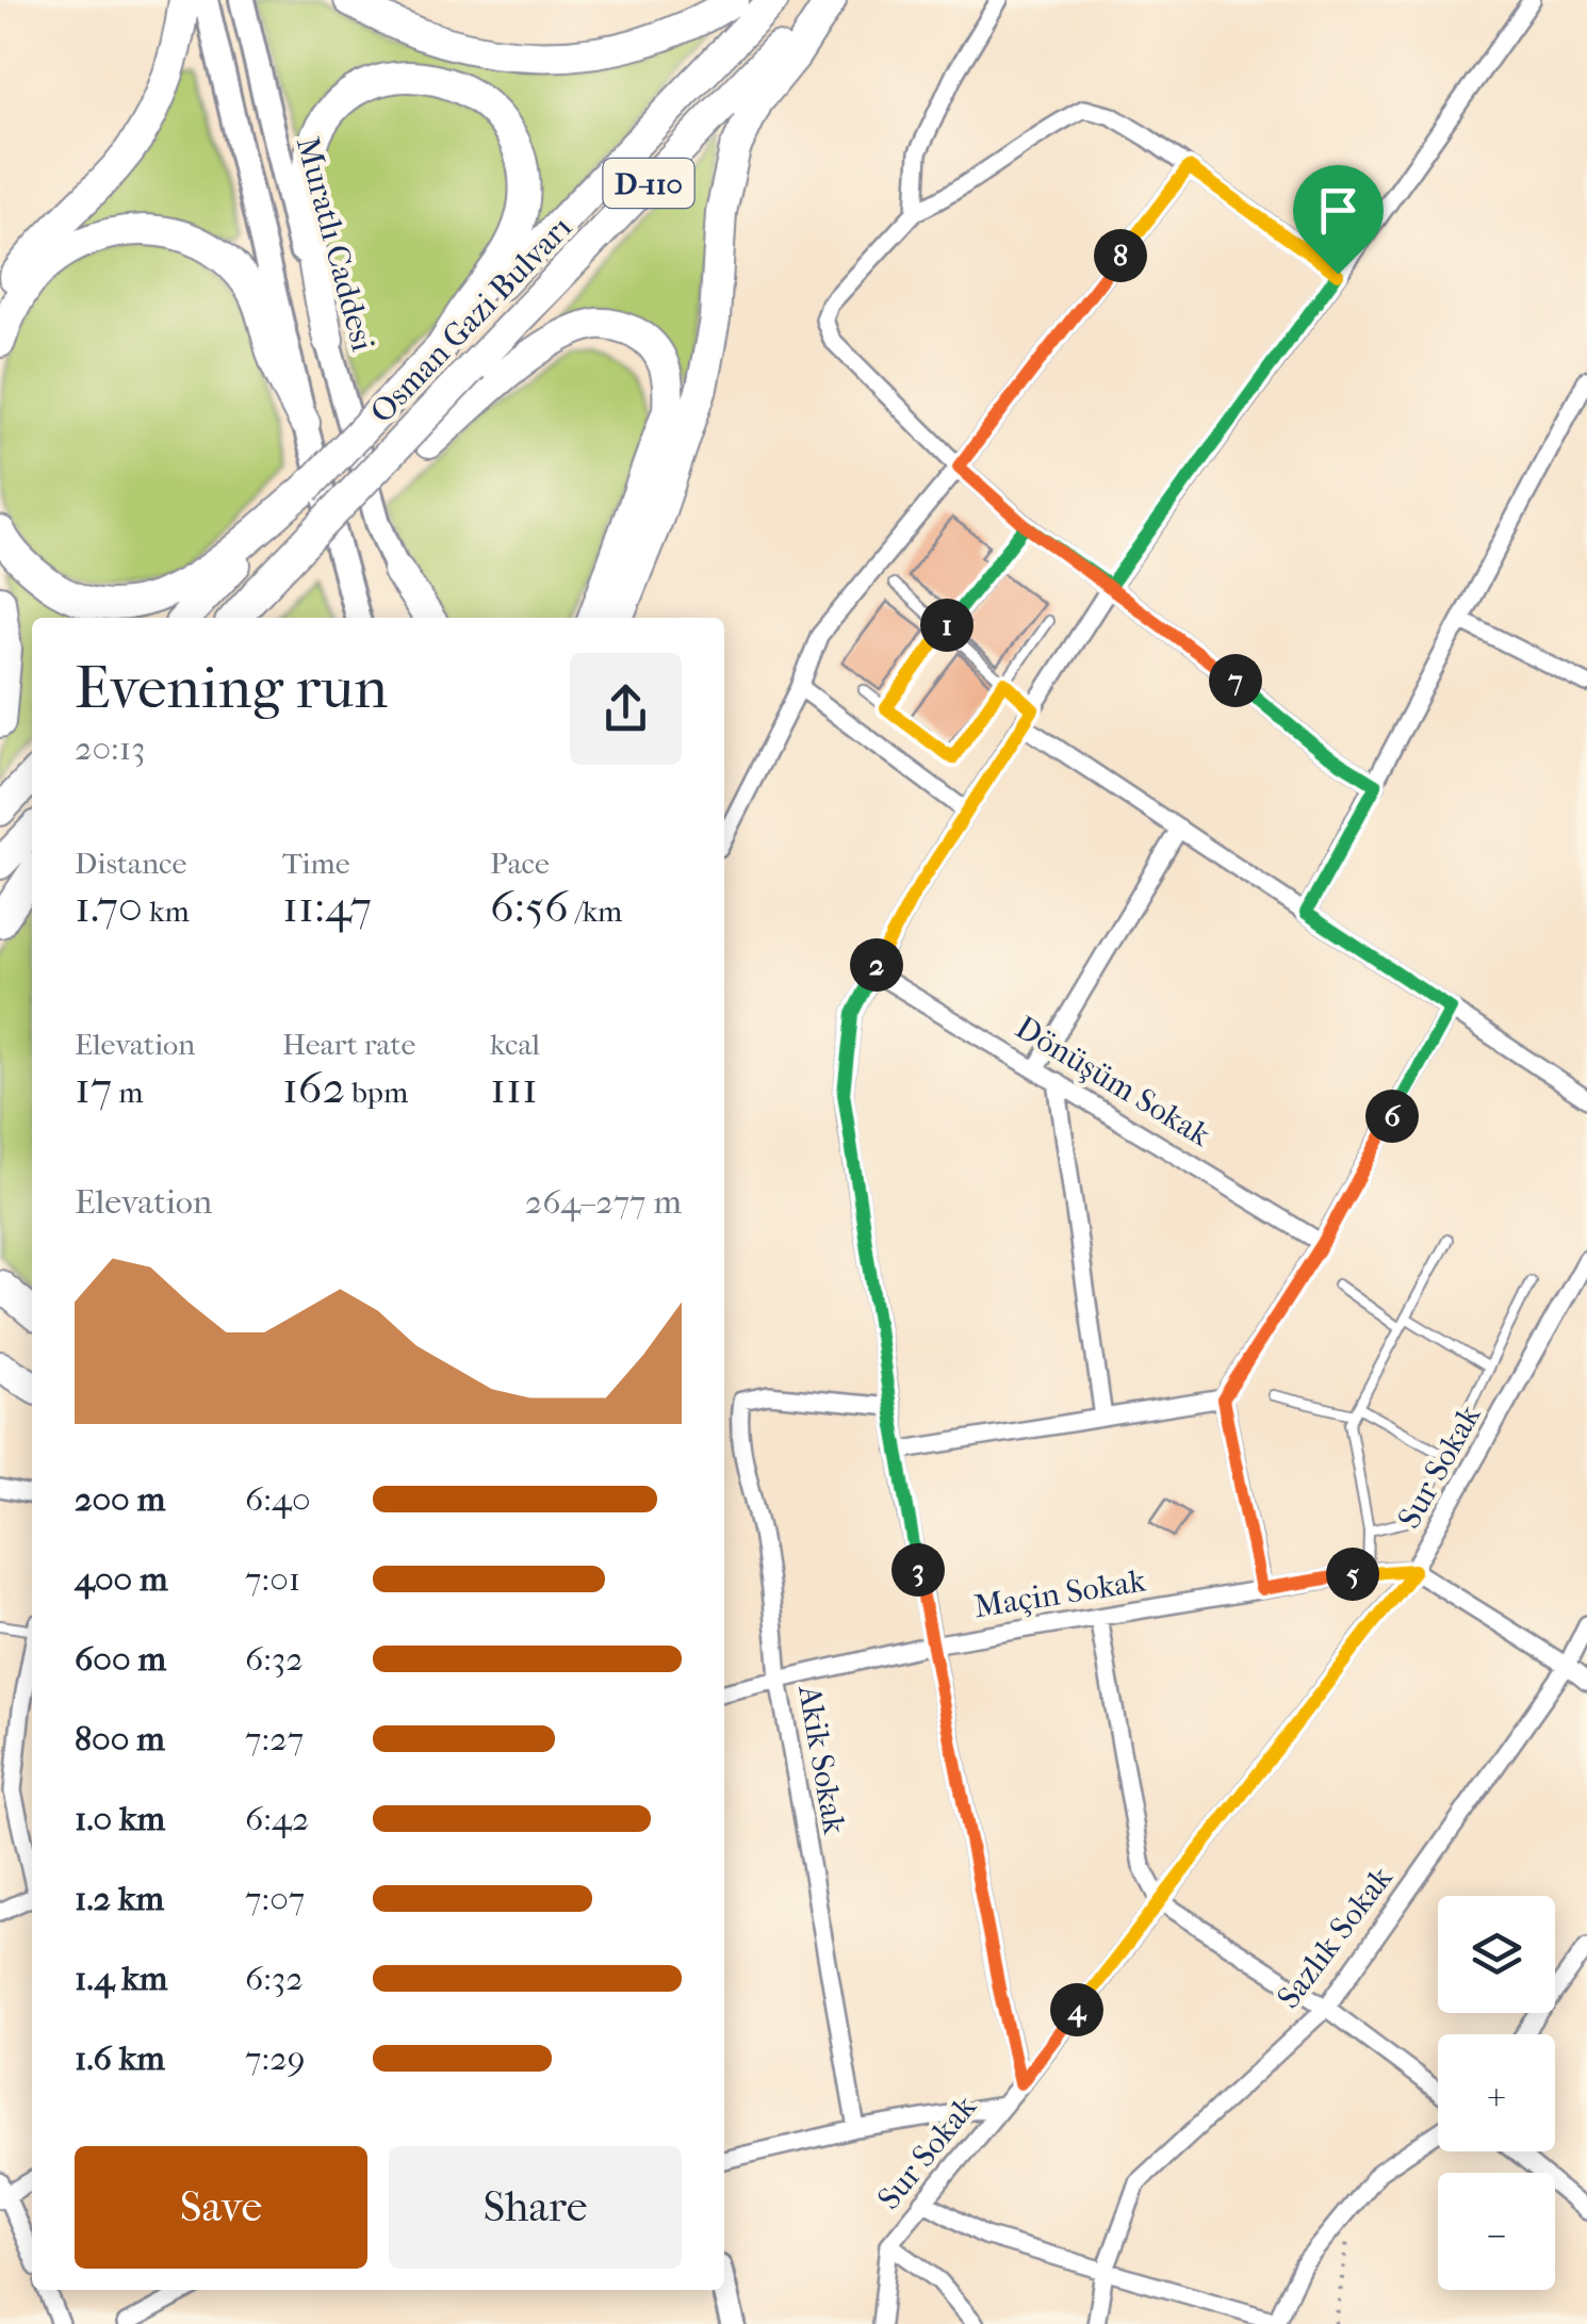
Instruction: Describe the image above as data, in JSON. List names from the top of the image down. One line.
{"streets":{"highway":["D-110","Osman Gazi Bulvarı"],"main road":["Muratlı Caddesi"],"street":["Dönüşüm Sokak","Sur Sokak","Maçin Sokak","Akik Sokak","Sazlık Sokak"]},"crossings":[["D-110","Osman Gazi Bulvarı"],["Sur Sokak","Maçin Sokak"],["Maçin Sokak","Akik Sokak"]],"page":{"pins":["8","1","7","2","6","3","5","4"],"heading":["Evening run","20:13"],"stats":[["Distance","1.70 km"],["Time","11:47"],["Pace","6:56 /km"],["Elevation","17 m"],["Heart rate","162 bpm"],["kcal","111"]],"chart":["Elevation","264–277 m"],"list":[{"name":"200 m","note":"6:40"},{"name":"400 m","note":"7:01"},{"name":"600 m","note":"6:32"},{"name":"800 m","note":"7:27"},{"name":"1.0 km","note":"6:42"},{"name":"1.2 km","note":"7:07"},{"name":"1.4 km","note":"6:32"},{"name":"1.6 km","note":"7:29"}],"map_buttons":["+","−"],"buttons":["Save","Share"]}}
